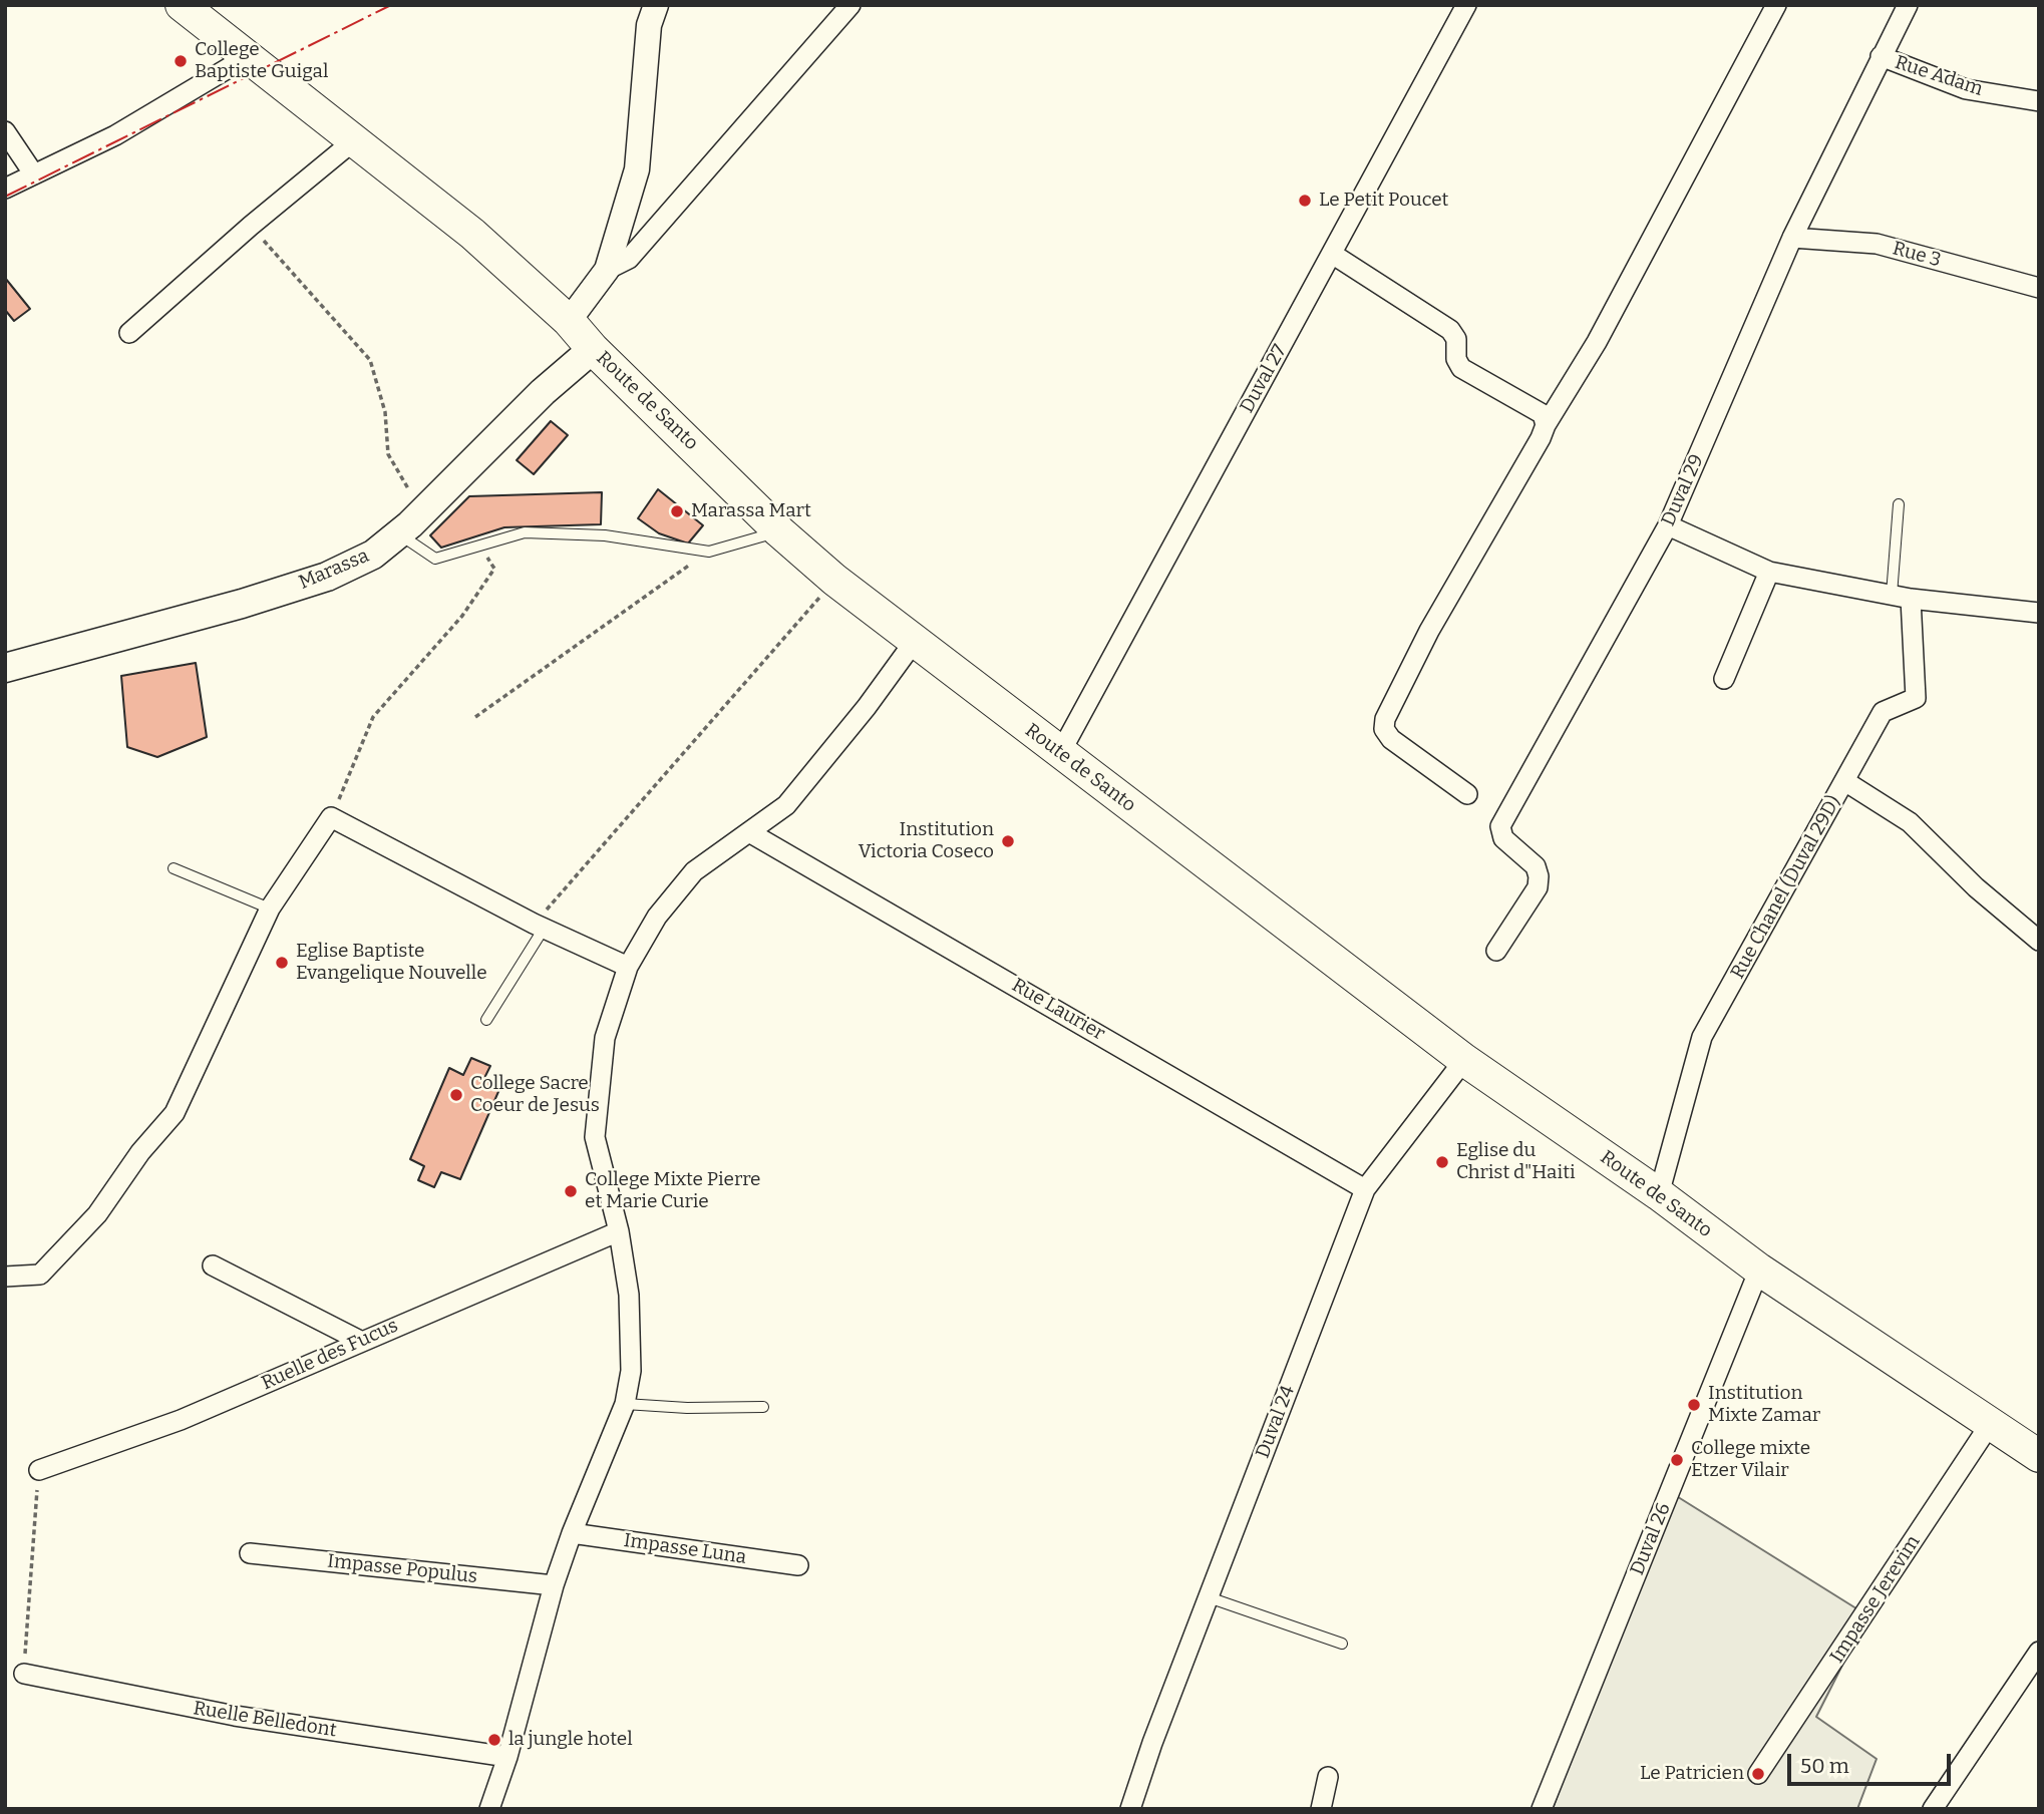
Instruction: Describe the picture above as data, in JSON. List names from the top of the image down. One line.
{"streets":{"main road":["Route de Santo","Marassa"],"street":["Rue Adam","Rue 3","Duval 27","Duval 29","Rue Chanel (Duval 29D)","Rue Laurier","Ruelle des Fucus","Duval 24","Duval 26","Impasse Luna","Impasse Populus","Impasse Jerevim","Ruelle Belledont"]},"crossings":[["Rue Adam","Duval 29"],["Rue 3","Duval 29"],["Duval 27","Route de Santo"],["Route de Santo","Marassa"],["Route de Santo","Rue Chanel (Duval 29D)"],["Route de Santo","Duval 24"],["Route de Santo","Duval 26"],["Route de Santo","Impasse Jerevim"],["Rue Laurier","Duval 24"]],"places":["College Baptiste Guigal","Le Petit Poucet","Marassa Mart","Institution Victoria Coseco","Eglise Baptiste Evangelique Nouvelle","College Sacre Coeur de Jesus","Eglise du Christ d\"Haiti","College Mixte Pierre et Marie Curie","Institution Mixte Zamar","College mixte Etzer Vilair","la jungle hotel","Le Patricien"],"scale_bar":"50 m"}
